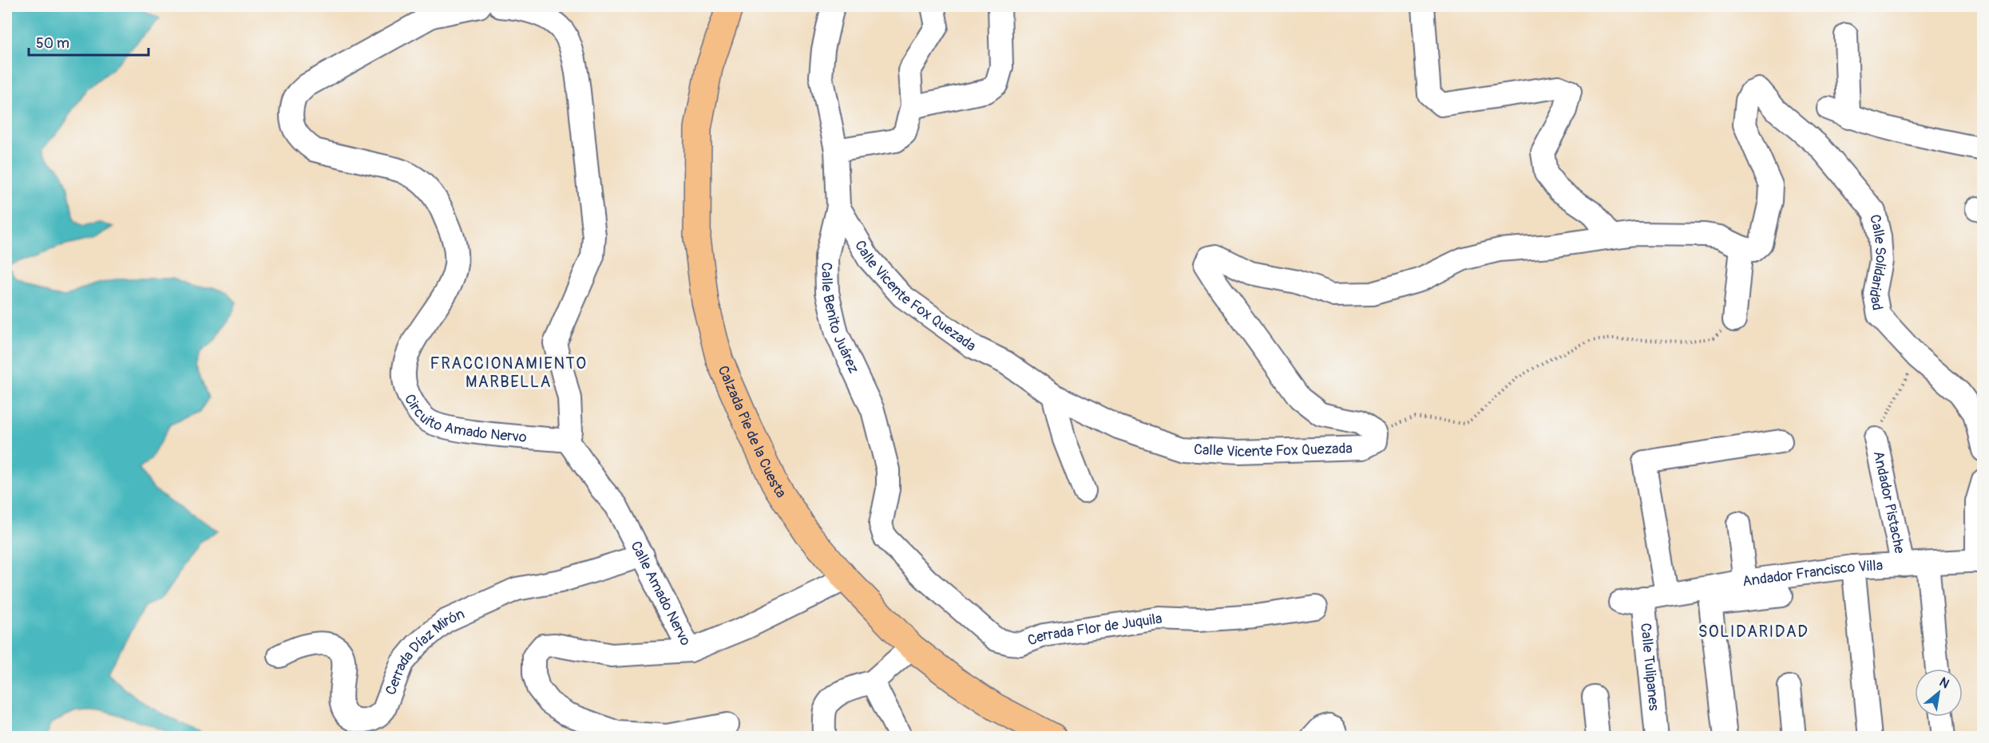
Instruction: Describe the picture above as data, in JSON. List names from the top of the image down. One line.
{"streets":{"main road":["Calzada Pie de la Cuesta"],"street":["Calle Solidaridad","Calle Vicente Fox Quezada","Calle Benito Juárez","Circuito Amado Nervo","Andador Pistache","Andador Francisco Villa","Calle Amado Nervo","Cerrada Flor de Juquila","Cerrada Díaz Mirón","Calle Tulipanes"]},"crossings":[["Calle Vicente Fox Quezada","Calle Benito Juárez"],["Calle Benito Juárez","Cerrada Flor de Juquila"],["Circuito Amado Nervo","Calle Amado Nervo"],["Calzada Pie de la Cuesta","Calle Amado Nervo"],["Andador Pistache","Andador Francisco Villa"],["Andador Francisco Villa","Calle Tulipanes"],["Calle Amado Nervo","Cerrada Díaz Mirón"]],"districts":["FRACCIONAMIENTO MARBELLA","SOLIDARIDAD"],"scale_bar":"50 m","north":"top right"}
